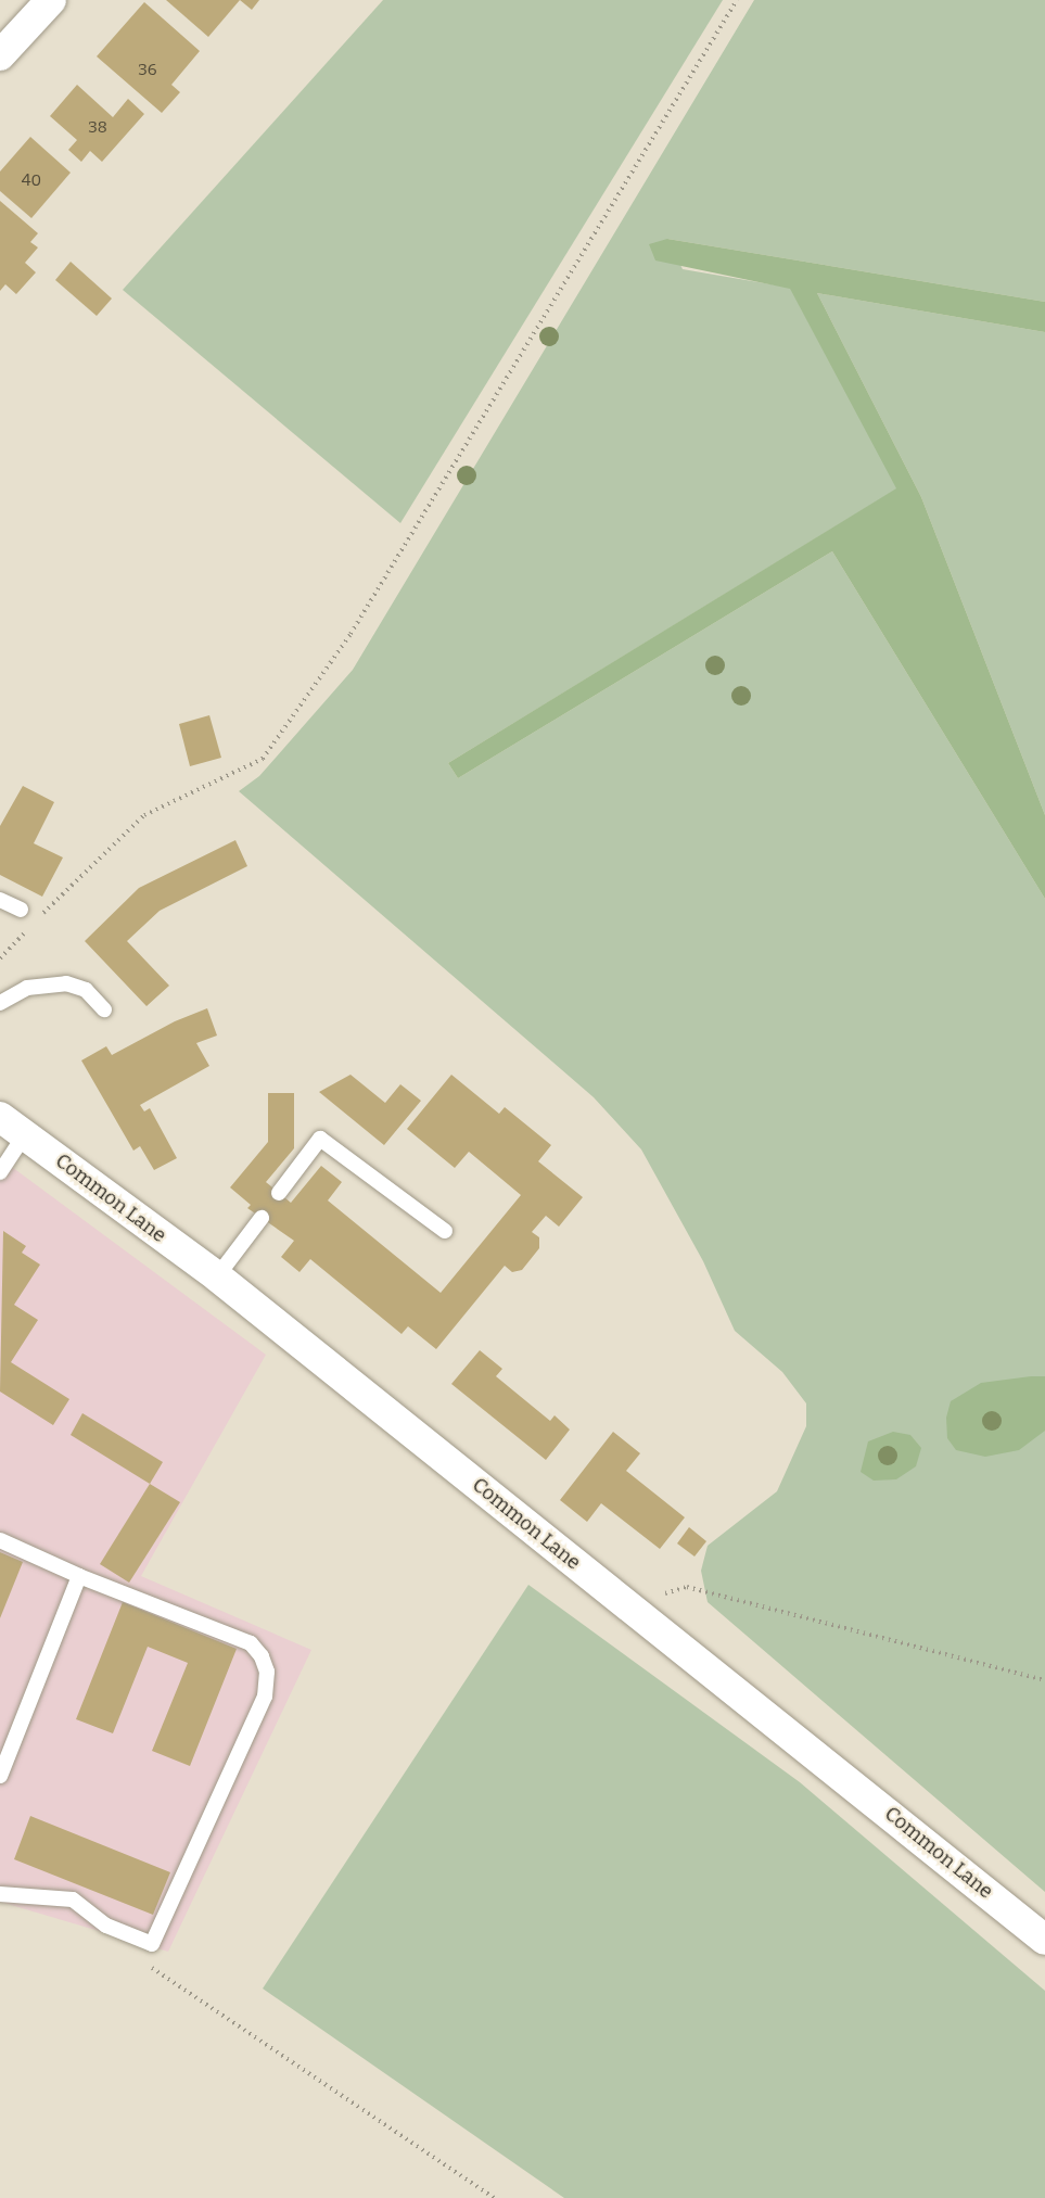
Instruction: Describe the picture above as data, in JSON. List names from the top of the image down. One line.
{"streets":{"street":["Common Lane"]},"house_numbers":["36","38","40"]}
